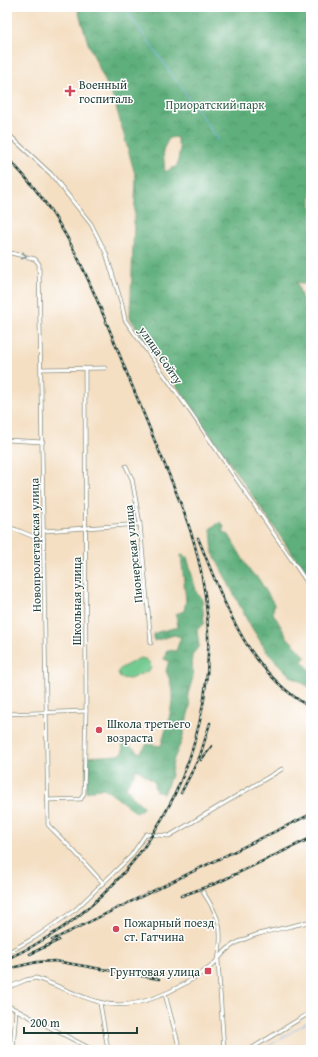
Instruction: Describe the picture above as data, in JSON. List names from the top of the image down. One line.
{"streets":{"street":["улица Сойту","Новопролетарская улица","Пионерская улица","Школьная улица"]},"crossings":[["Новопролетарская улица","Школьная улица"]],"parks":["Приоратский парк"],"places":{"health":["Военный госпиталь"],"other":["Школа третьего возраста","Пожарный поезд ст. Гатчина"],"transit":["Грунтовая улица"]},"scale_bar":"200 m"}
